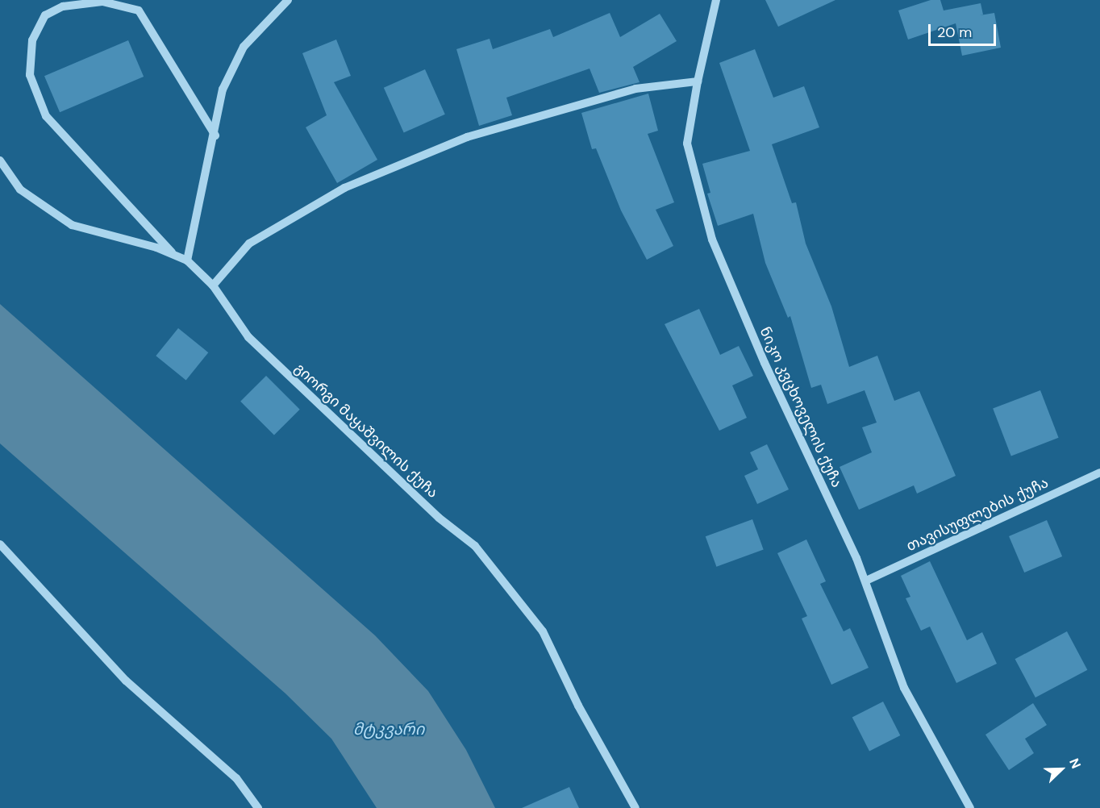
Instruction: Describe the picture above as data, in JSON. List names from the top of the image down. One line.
{"streets":{"street":["ნიკო კვცხოველის ქუჩა","გიორგი მაყაშვილის ქუჩა","თავისუფლების ქუჩა"]},"crossings":[["ნიკო კვცხოველის ქუჩა","თავისუფლების ქუჩა"]],"water":["მტკვარი"],"scale_bar":"20 m","north":"top right"}
